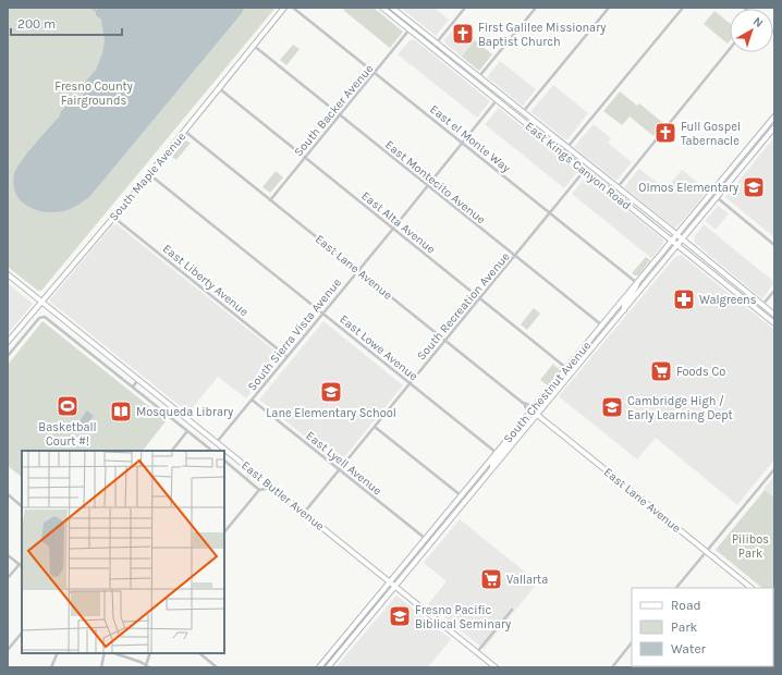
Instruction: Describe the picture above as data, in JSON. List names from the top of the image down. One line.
{"streets":{"main road":["East Kings Canyon Road","South Maple Avenue","East Lane Avenue","South Chestnut Avenue","East Butler Avenue"],"street":["South Backer Avenue","East el Monte Way","East Montecito Avenue","East Alta Avenue","East Liberty Avenue","South Recreation Avenue","South Sierra Vista Avenue","East Lowe Avenue","East Lyell Avenue"]},"crossings":[["South Backer Avenue","East el Monte Way"],["South Backer Avenue","East Kings Canyon Road"],["South Backer Avenue","East Montecito Avenue"],["South Backer Avenue","East Alta Avenue"],["South Backer Avenue","East Lane Avenue"],["East el Monte Way","South Recreation Avenue"],["East el Monte Way","South Sierra Vista Avenue"],["East el Monte Way","South Chestnut Avenue"],["East Kings Canyon Road","South Recreation Avenue"],["East Kings Canyon Road","South Sierra Vista Avenue"],["East Kings Canyon Road","South Chestnut Avenue"],["South Maple Avenue","East Montecito Avenue"],["South Maple Avenue","East Alta Avenue"],["South Maple Avenue","East Lane Avenue"],["South Maple Avenue","East Liberty Avenue"],["South Maple Avenue","East Lowe Avenue"],["South Maple Avenue","East Butler Avenue"],["East Montecito Avenue","South Recreation Avenue"],["East Montecito Avenue","South Sierra Vista Avenue"],["East Montecito Avenue","South Chestnut Avenue"],["East Alta Avenue","South Recreation Avenue"],["East Alta Avenue","South Sierra Vista Avenue"],["East Alta Avenue","South Chestnut Avenue"],["East Lane Avenue","South Recreation Avenue"],["East Lane Avenue","South Sierra Vista Avenue"],["East Lane Avenue","South Chestnut Avenue"],["East Liberty Avenue","South Sierra Vista Avenue"],["South Recreation Avenue","East Lowe Avenue"],["South Recreation Avenue","East Lyell Avenue"],["South Recreation Avenue","East Butler Avenue"],["South Sierra Vista Avenue","East Lowe Avenue"],["South Sierra Vista Avenue","East Lyell Avenue"],["South Sierra Vista Avenue","East Butler Avenue"],["East Lowe Avenue","South Chestnut Avenue"],["South Chestnut Avenue","East Lyell Avenue"],["South Chestnut Avenue","East Butler Avenue"]],"parks":["Fresno County Fairgrounds","Pilibos Park"],"places":{"church":["First Galilee Missionary Baptist Church","Full Gospel Tabernacle"],"school or university":["Olmos Elementary","Lane Elementary School","Cambridge High / Early Learning Dept","Fresno Pacific Biblical Seminary"],"pharmacy":["Walgreens"],"supermarket":["Foods Co","Vallarta"],"sports":["Basketball Court #!"],"library":["Mosqueda Library"]},"legend":["Road","Park","Water"],"scale_bar":"200 m","north":"top right"}
